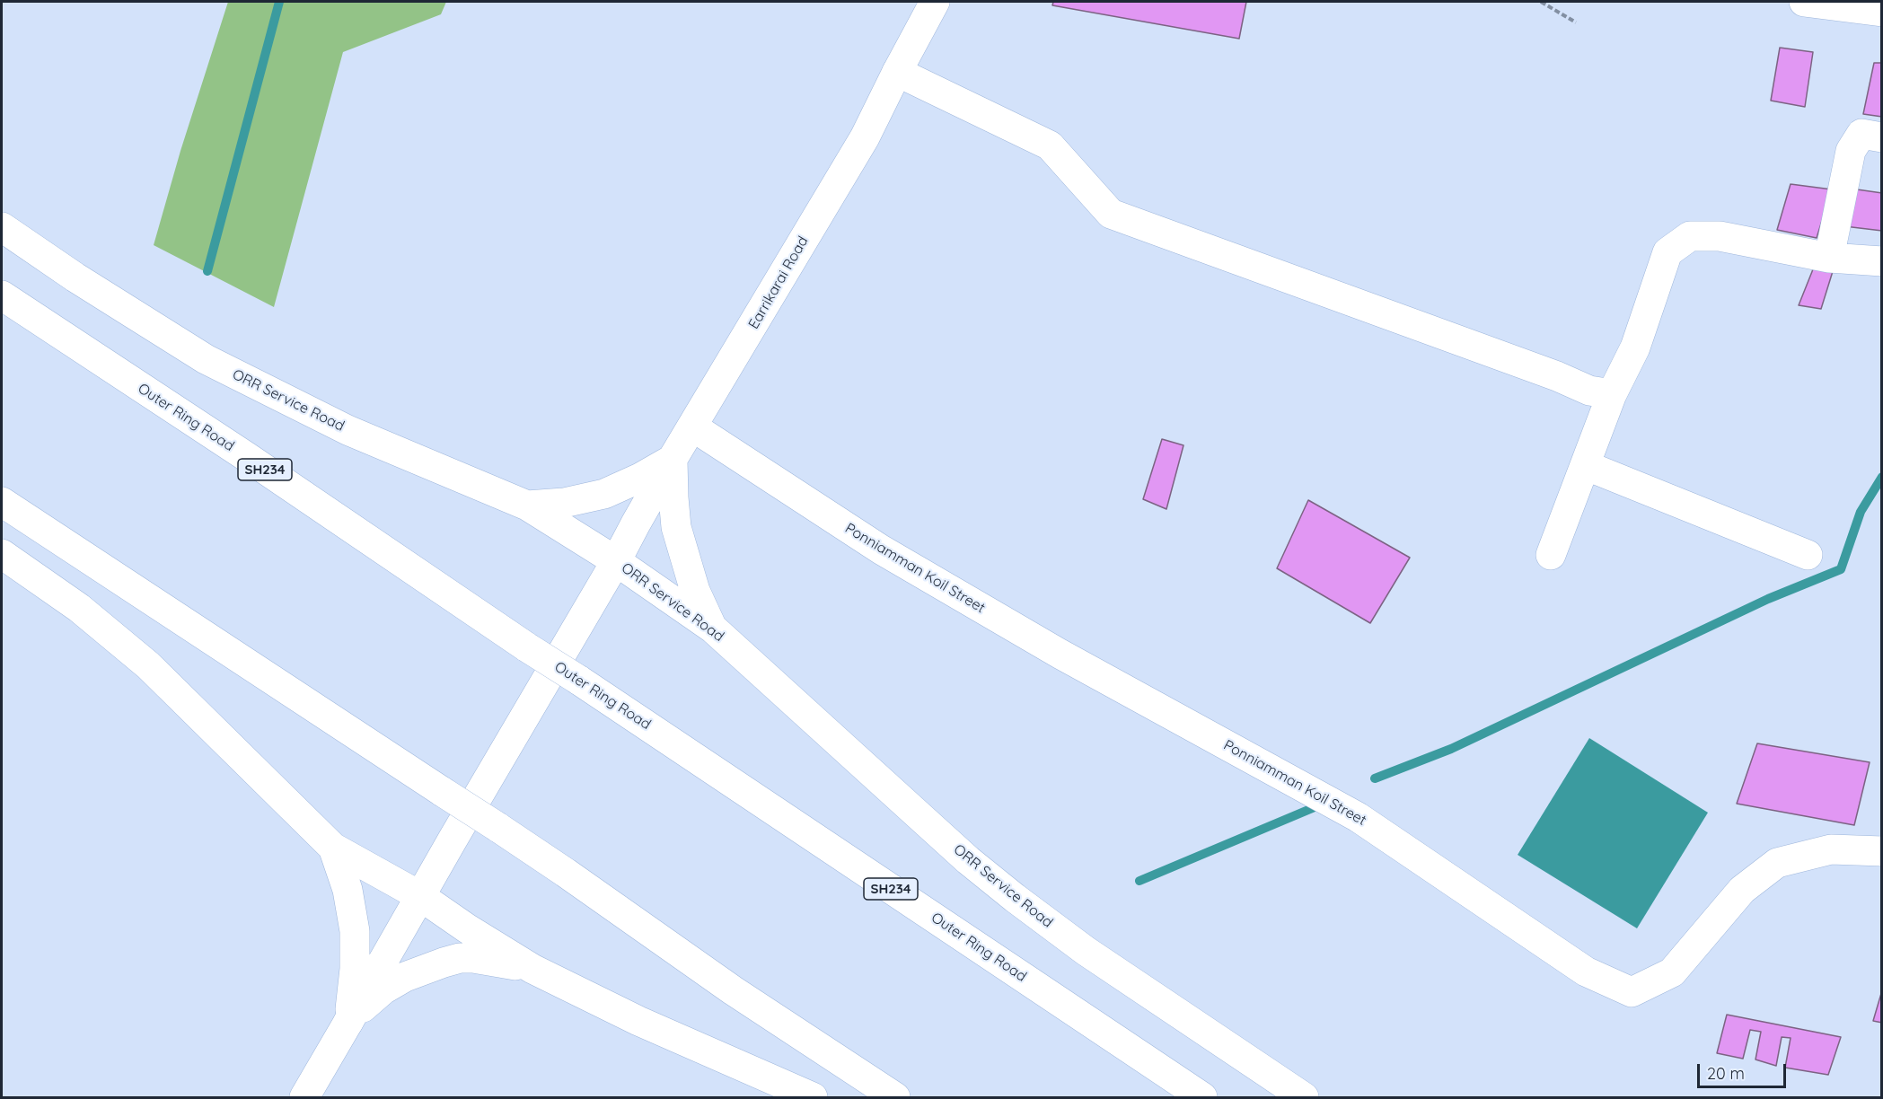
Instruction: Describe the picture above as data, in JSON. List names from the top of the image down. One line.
{"streets":{"main road":["Earrikarai Road","ORR Service Road","Outer Ring Road","SH234","Ponniamman Koil Street"]},"crossings":[["Earrikarai Road","ORR Service Road"],["Earrikarai Road","Ponniamman Koil Street"]],"scale_bar":"20 m"}
